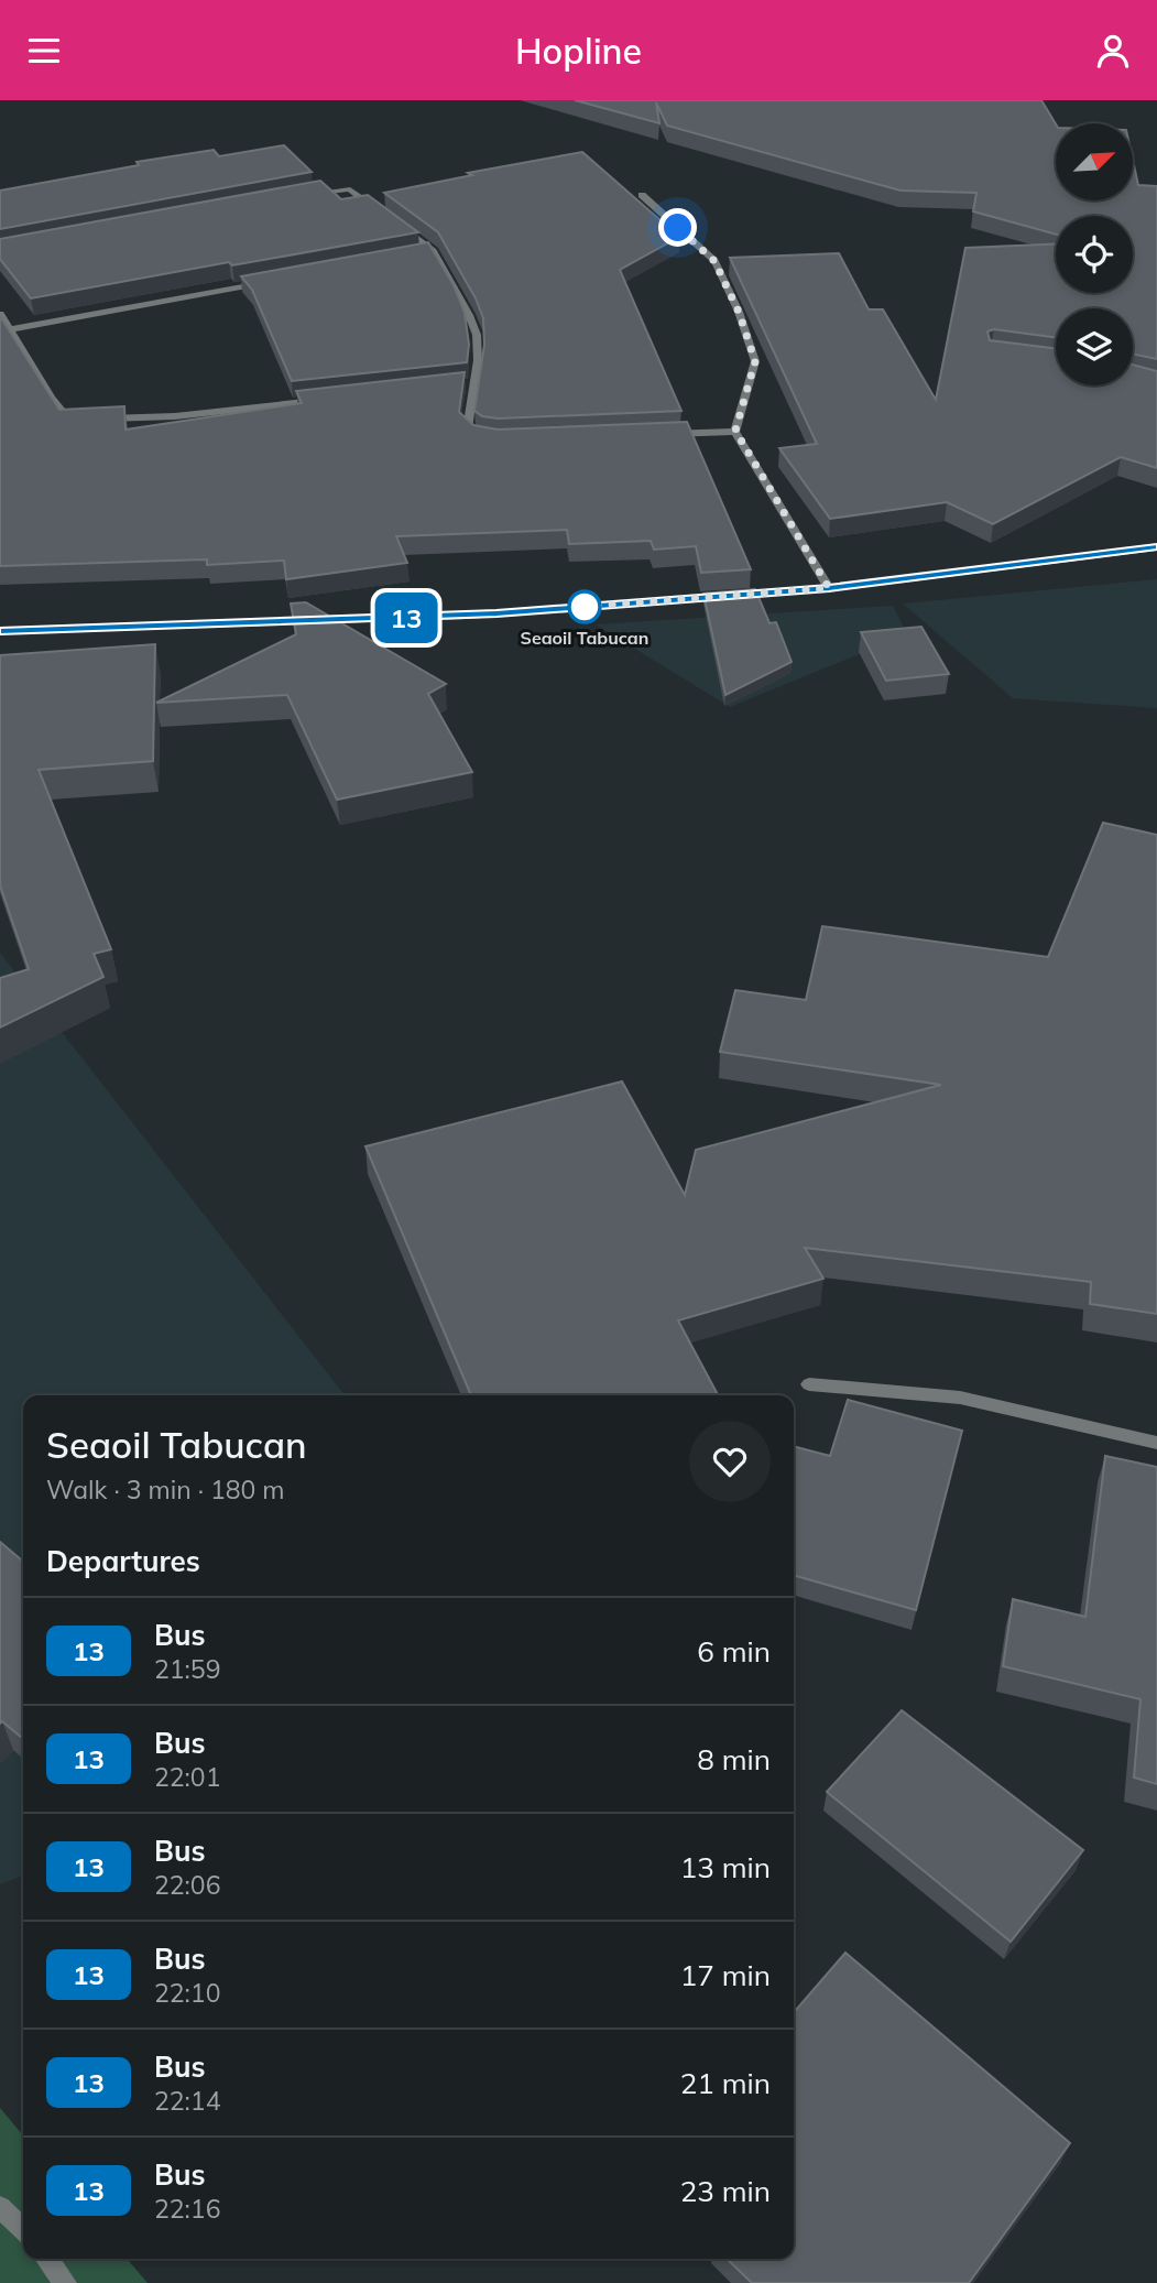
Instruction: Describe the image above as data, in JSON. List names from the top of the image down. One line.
{"places":["Seaoil Tabucan"],"lines":["bus line 13"],"north":"top right","page":{"header":"Hopline","on_map":"13","heading":[["Seaoil Tabucan","Walk · 3 min · 180 m"],"Departures"],"list":[{"mark":"13","name":"Bus","note":"21:59","value":"6 min"},{"mark":"13","name":"Bus","note":"22:01","value":"8 min"},{"mark":"13","name":"Bus","note":"22:06","value":"13 min"},{"mark":"13","name":"Bus","note":"22:10","value":"17 min"},{"mark":"13","name":"Bus","note":"22:14","value":"21 min"},{"mark":"13","name":"Bus","note":"22:16","value":"23 min"}]}}
